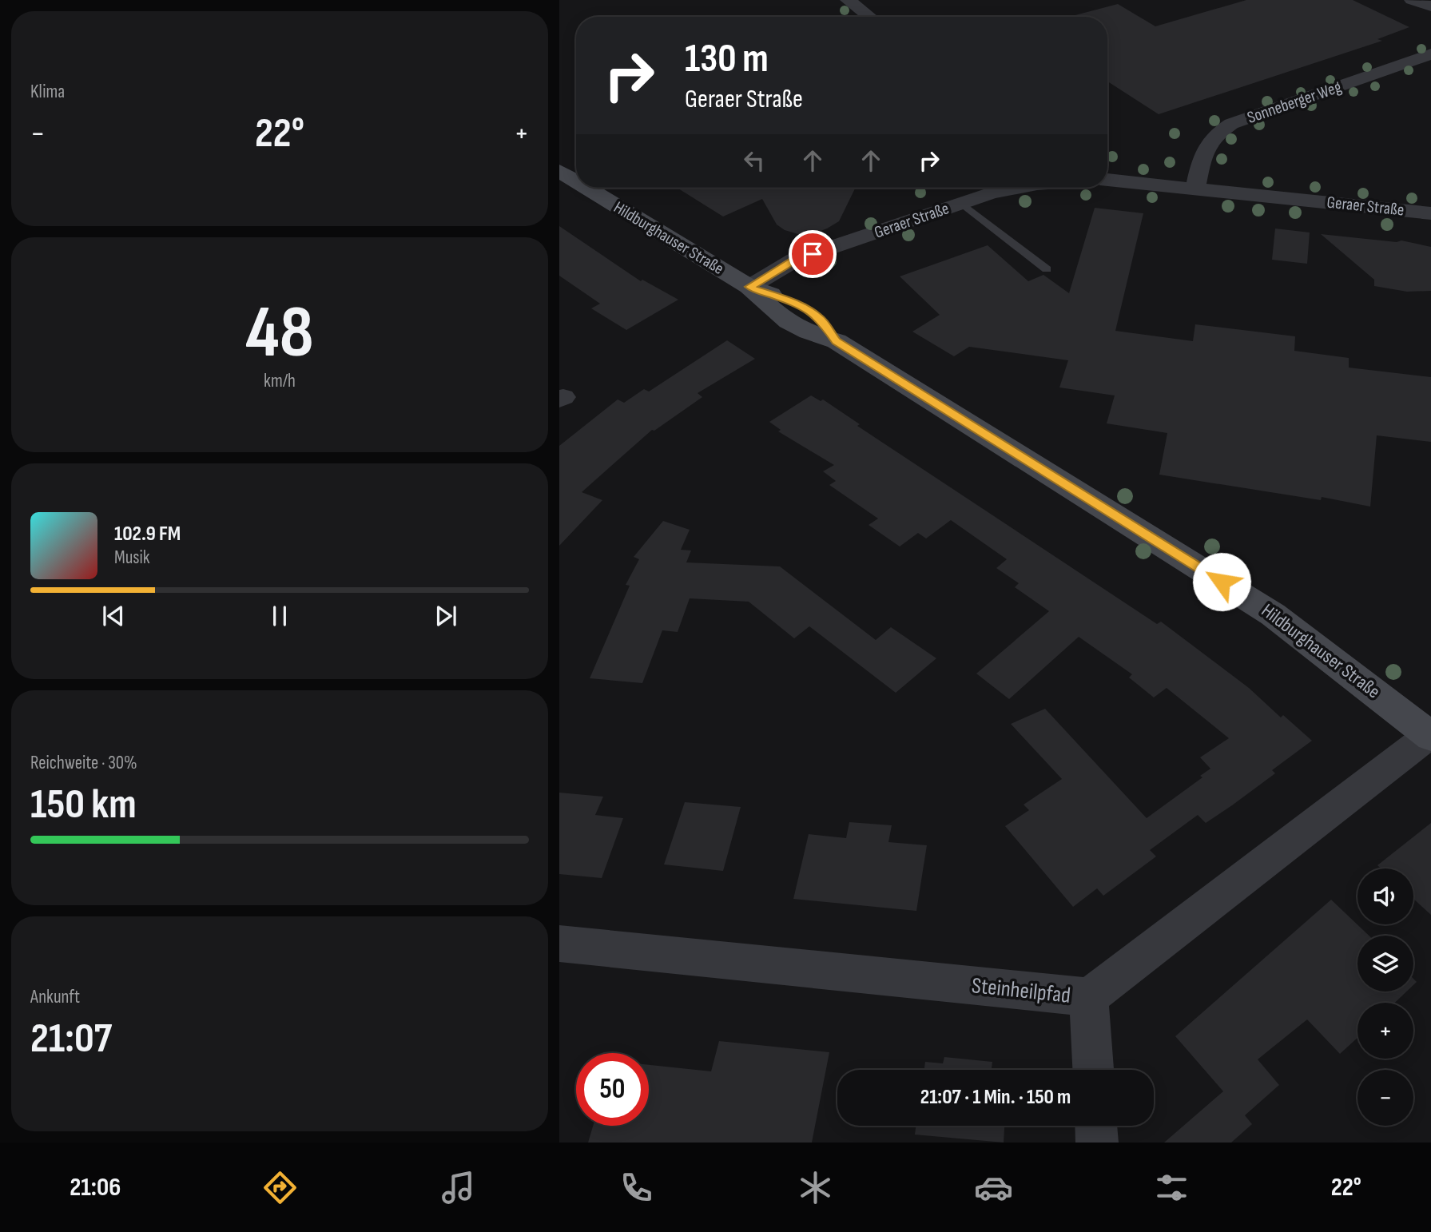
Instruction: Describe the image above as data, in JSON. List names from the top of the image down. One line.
{"streets":{"main road":["Hildburghauser Straße"],"street":["Sonneberger Weg","Geraer Straße","Steinheilpfad"]},"crossings":[["Sonneberger Weg","Geraer Straße"],["Geraer Straße","Hildburghauser Straße"],["Hildburghauser Straße","Steinheilpfad"]],"page":{"tile":["Klima",["48","km/h"],["Reichweite · 30%","150 km"],["Ankunft","21:07"]],"turn":["130 m","Geraer Straße"],"heat":["−","22°","+"],"song":["102.9 FM","Musik"],"map_buttons":["+","−"],"limit":"50","trip":"21:07 · 1 Min. · 150 m","tabs":["21:06","22°"]}}
